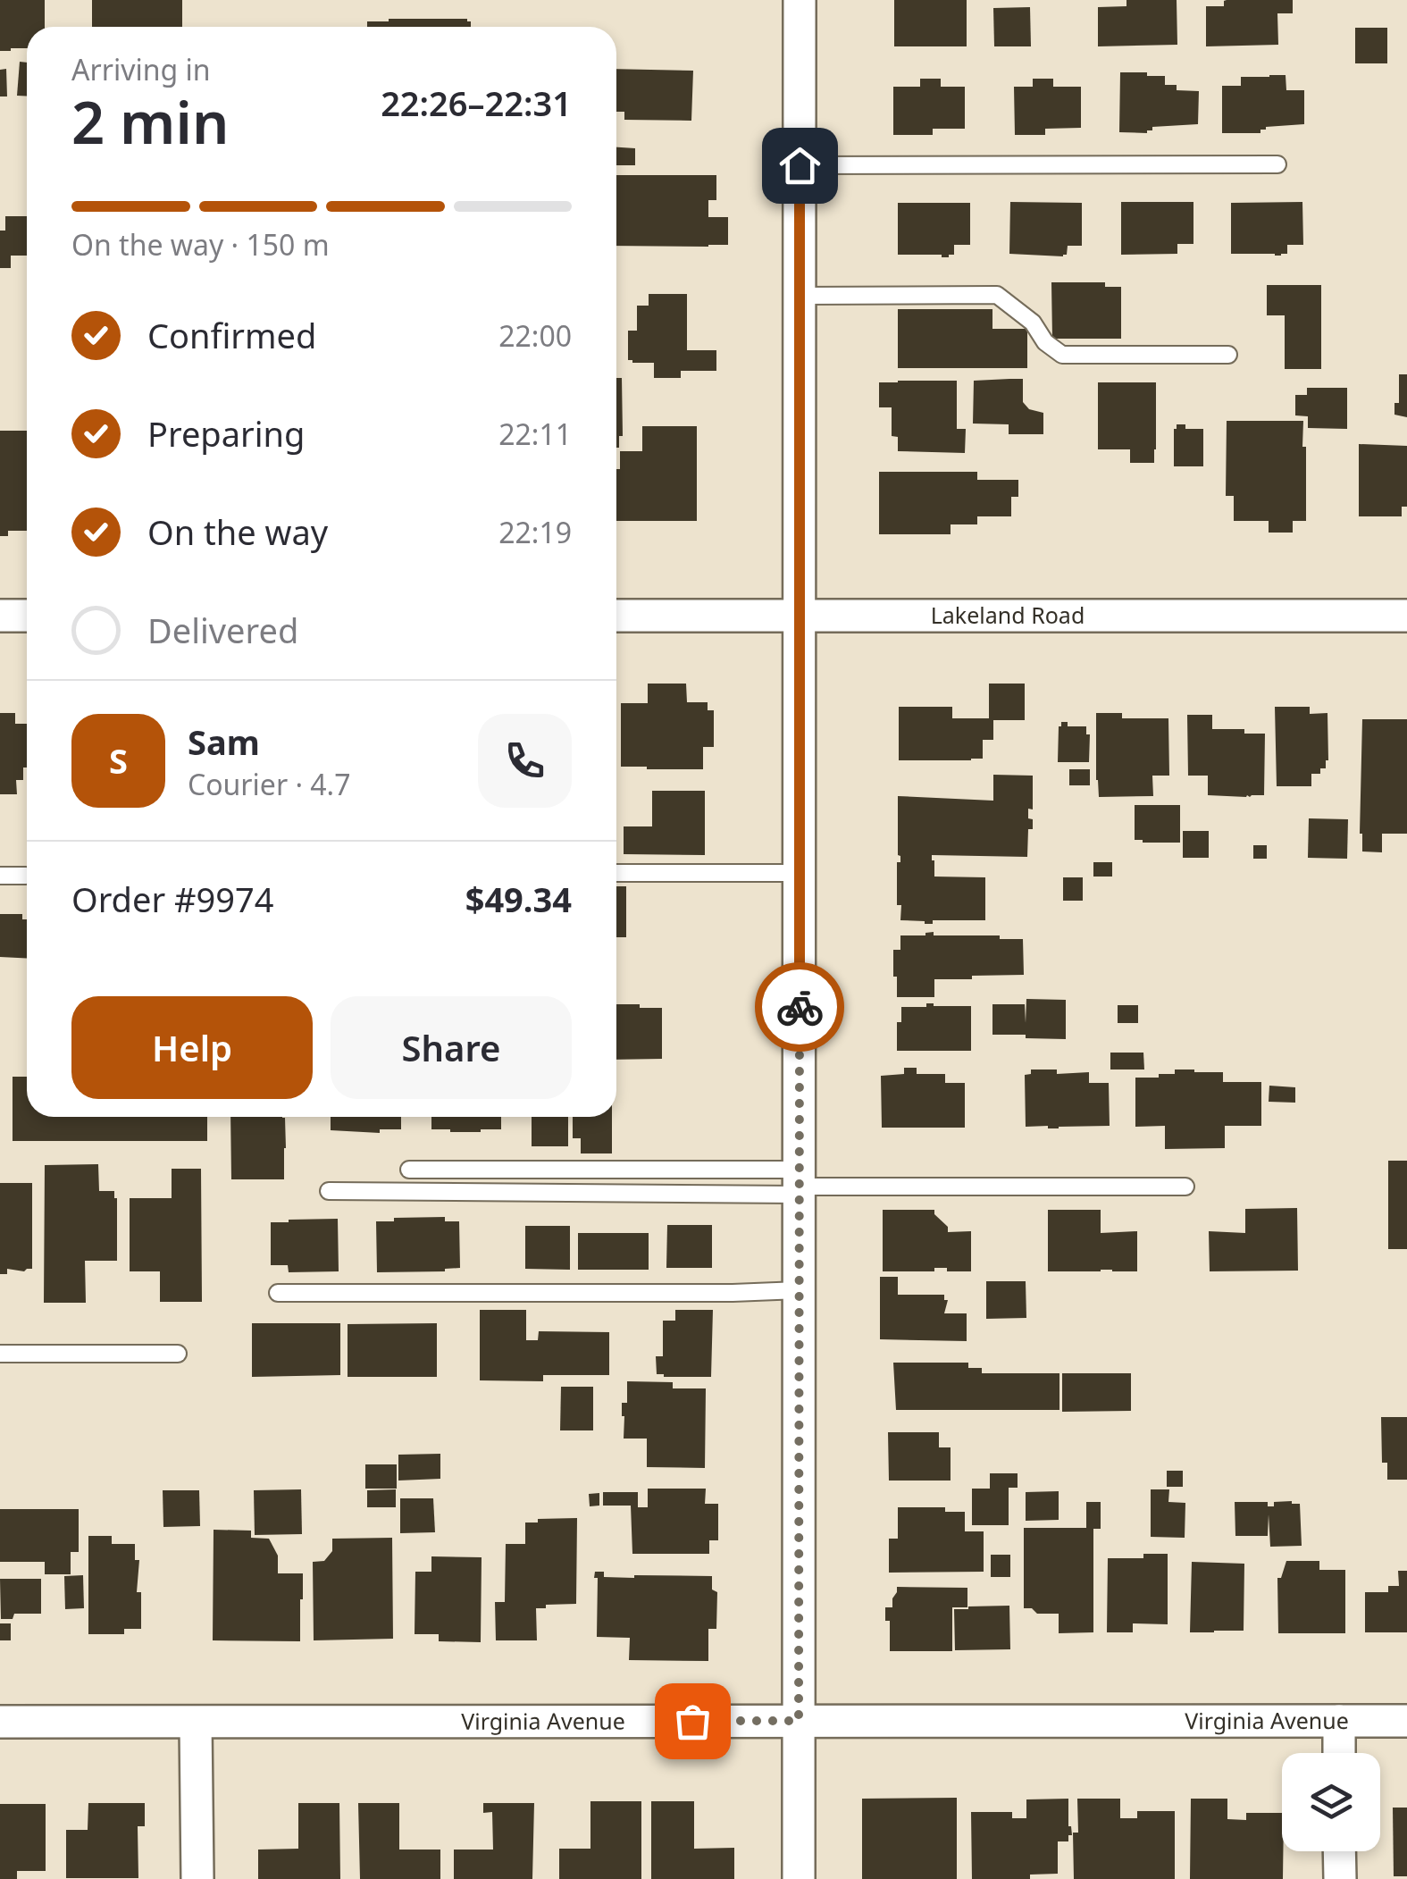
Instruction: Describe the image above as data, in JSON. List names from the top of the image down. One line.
{"streets":{"street":["Lakeland Road","Virginia Avenue"]},"page":{"heading":["2 min","Arriving in","22:26–22:31"],"panel":["Sam","Courier · 4.7","Order #9974","$49.34"],"bar":"On the way · 150 m","list":[["Confirmed","22:00"],["Preparing","22:11"],["On the way","22:19"],"Delivered"],"round":"S","buttons":["Help","Share"]}}
